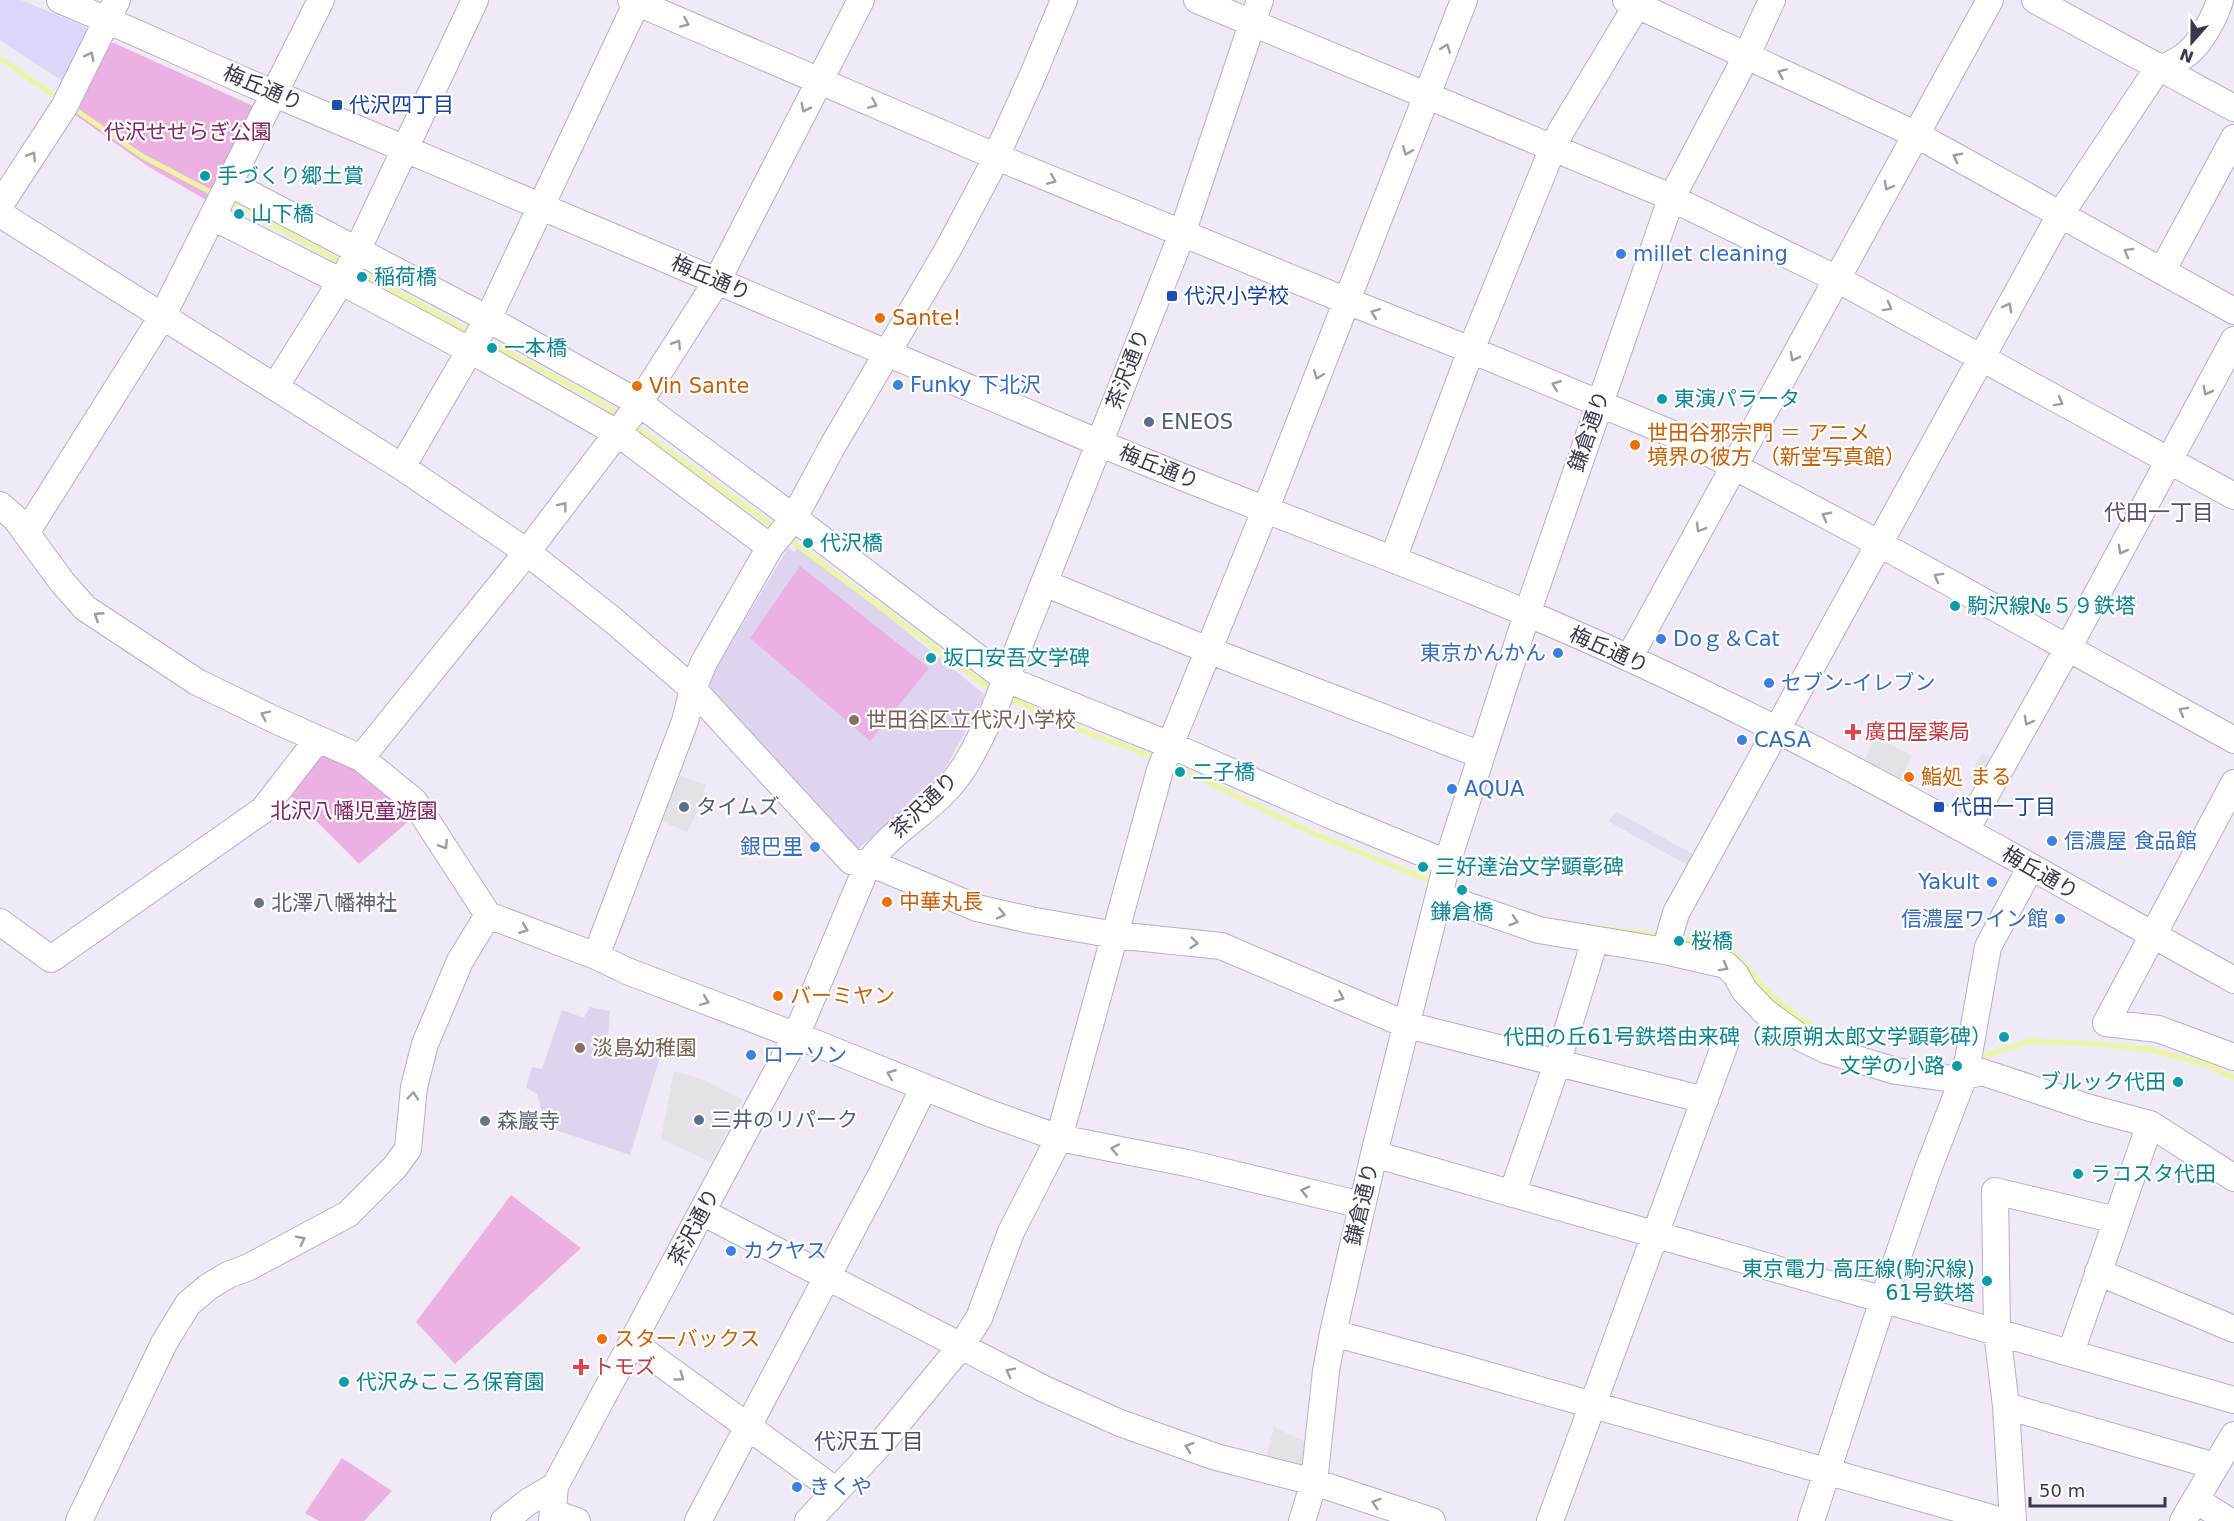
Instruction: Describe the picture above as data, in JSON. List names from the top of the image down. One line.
{"streets":{"street":["梅丘通り","茶沢通り","鎌倉通り"]},"crossings":[["梅丘通り","茶沢通り"],["梅丘通り","鎌倉通り"]],"districts":["代田一丁目","代沢五丁目"],"parks":["代沢せせらぎ公園","北沢八幡児童遊園"],"places":{"transit":["代沢四丁目","代沢小学校","代田一丁目"],"other":["手づくり郷土賞","山下橋","millet cleaning","稲荷橋","Sante!","一本橋","Funky 下北沢","Vin Sante","東演パラータ","ENEOS","世田谷邪宗門 ＝ アニメ 境界の彼方 （新堂写真館）","代沢橋","駒沢線№５９鉄塔","Doｇ＆Cat","東京かんかん","坂口安吾文学碑","セブン-イレブン","世田谷区立代沢小学校","CASA","二子橋","鮨処 まる","AQUA","タイムズ","信濃屋 食品館","銀巴里","三好達治文学顕彰碑","Yakult","鎌倉橋","中華丸長","北澤八幡神社","信濃屋ワイン館","桜橋","バーミヤン","代田の丘61号鉄塔由来碑（萩原朔太郎文学顕彰碑）","淡島幼稚園","ローソン","文学の小路","ブルック代田","三井のリパーク","森巖寺","ラコスタ代田","カクヤス","東京電力 高圧線(駒沢線) 61号鉄塔","スターバックス","代沢みこころ保育園","きくや"],"health":["廣田屋薬局","トモズ"]},"scale_bar":"50 m","north":"bottom"}
